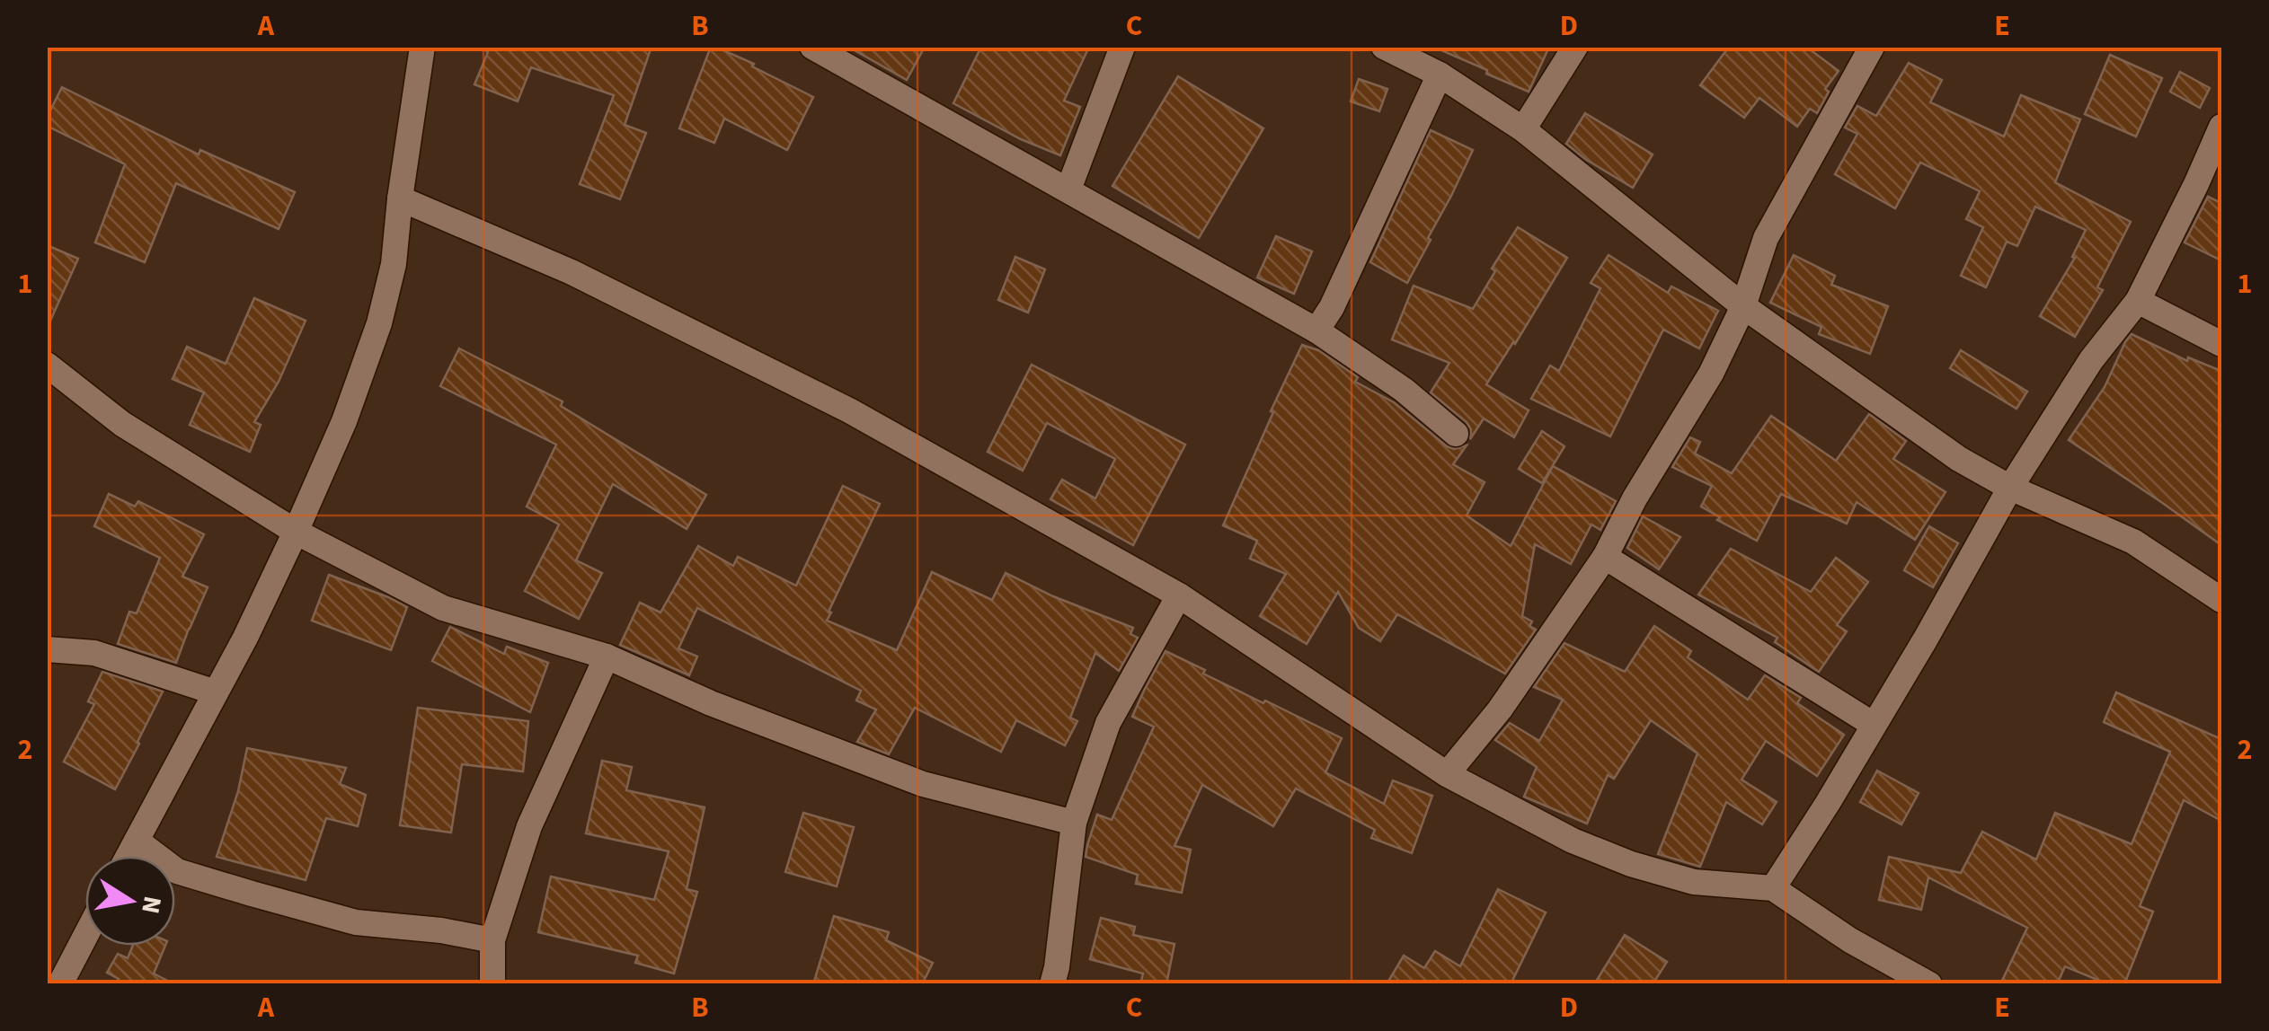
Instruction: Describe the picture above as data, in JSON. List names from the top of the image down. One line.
{"north":"right","grid":{"columns":["A","B","C","D","E"],"rows":["1","2"]}}
